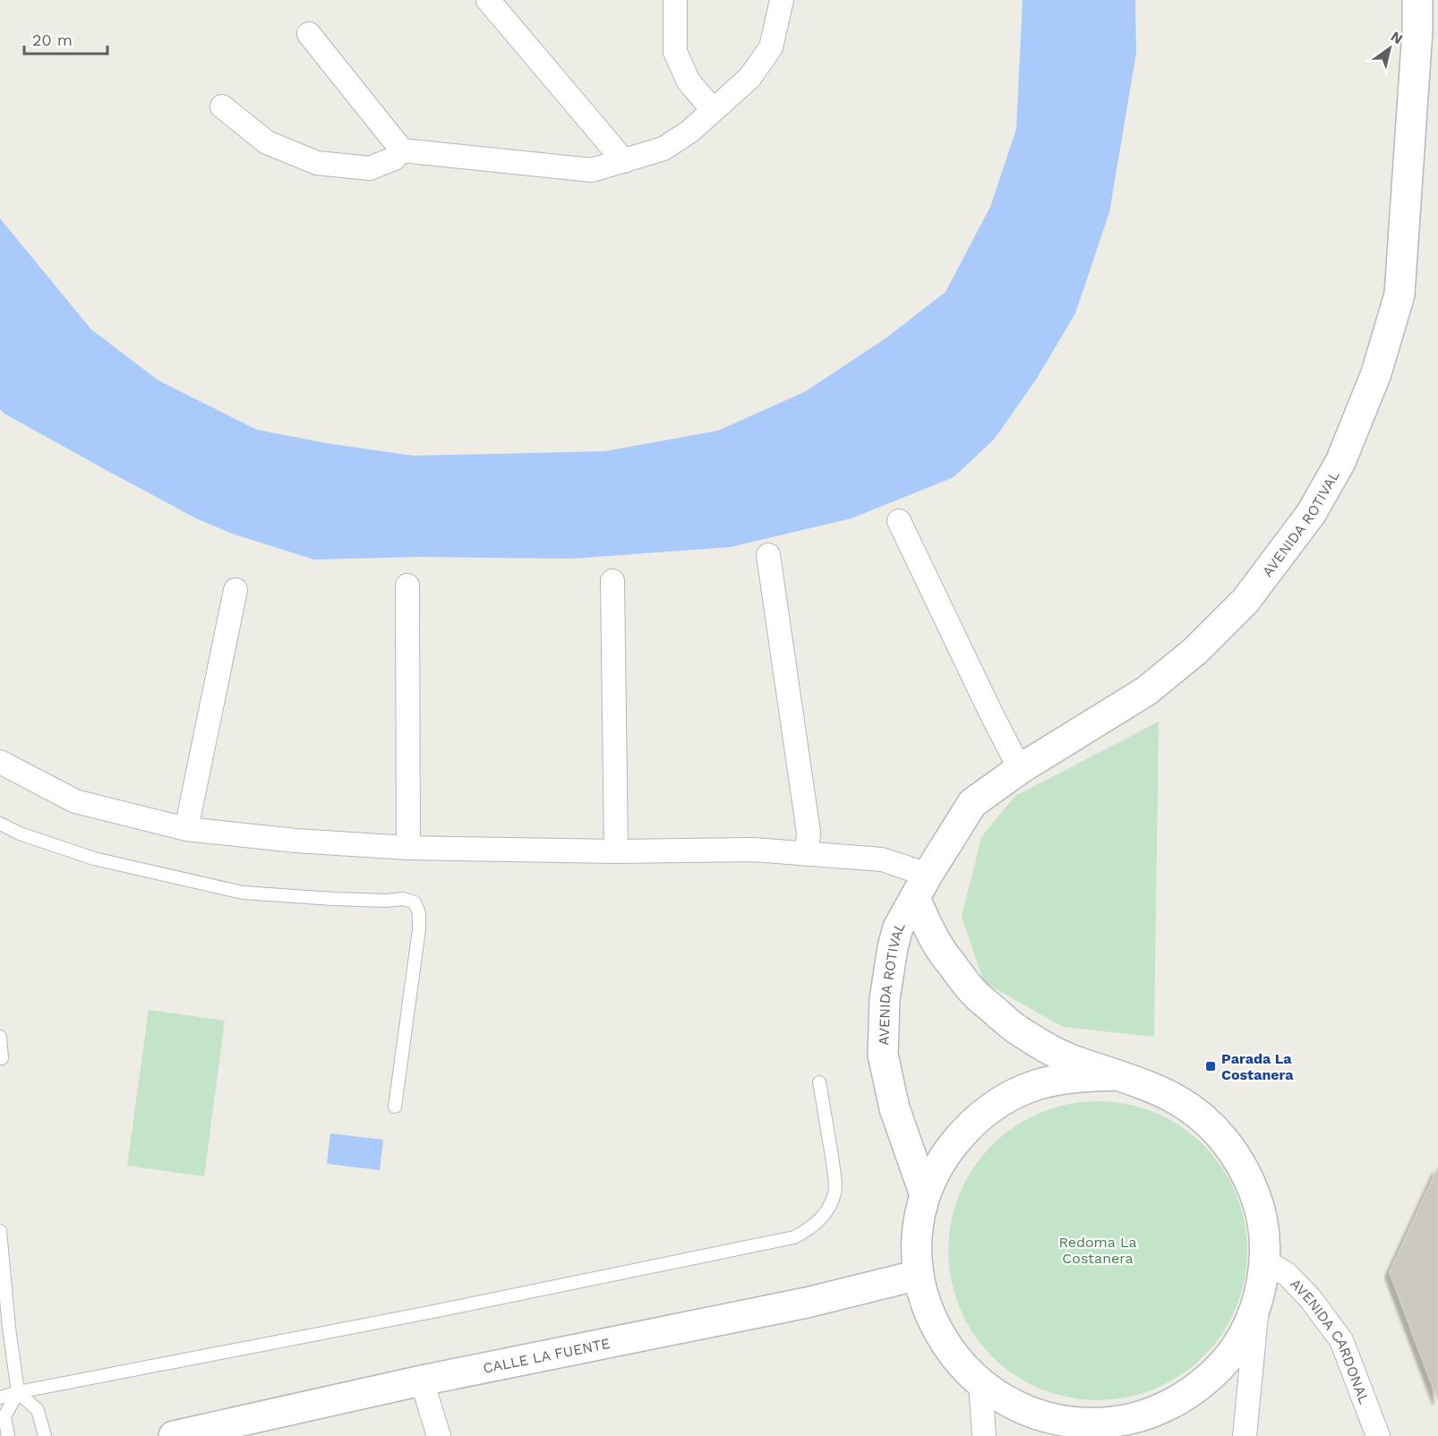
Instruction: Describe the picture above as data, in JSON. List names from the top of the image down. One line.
{"streets":{"main road":["AVENIDA ROTIVAL","CALLE LA FUENTE"],"street":["AVENIDA CARDONAL"]},"parks":["Redoma La Costanera"],"places":{"transit":["Parada La Costanera"]},"scale_bar":"20 m","north":"top right"}
